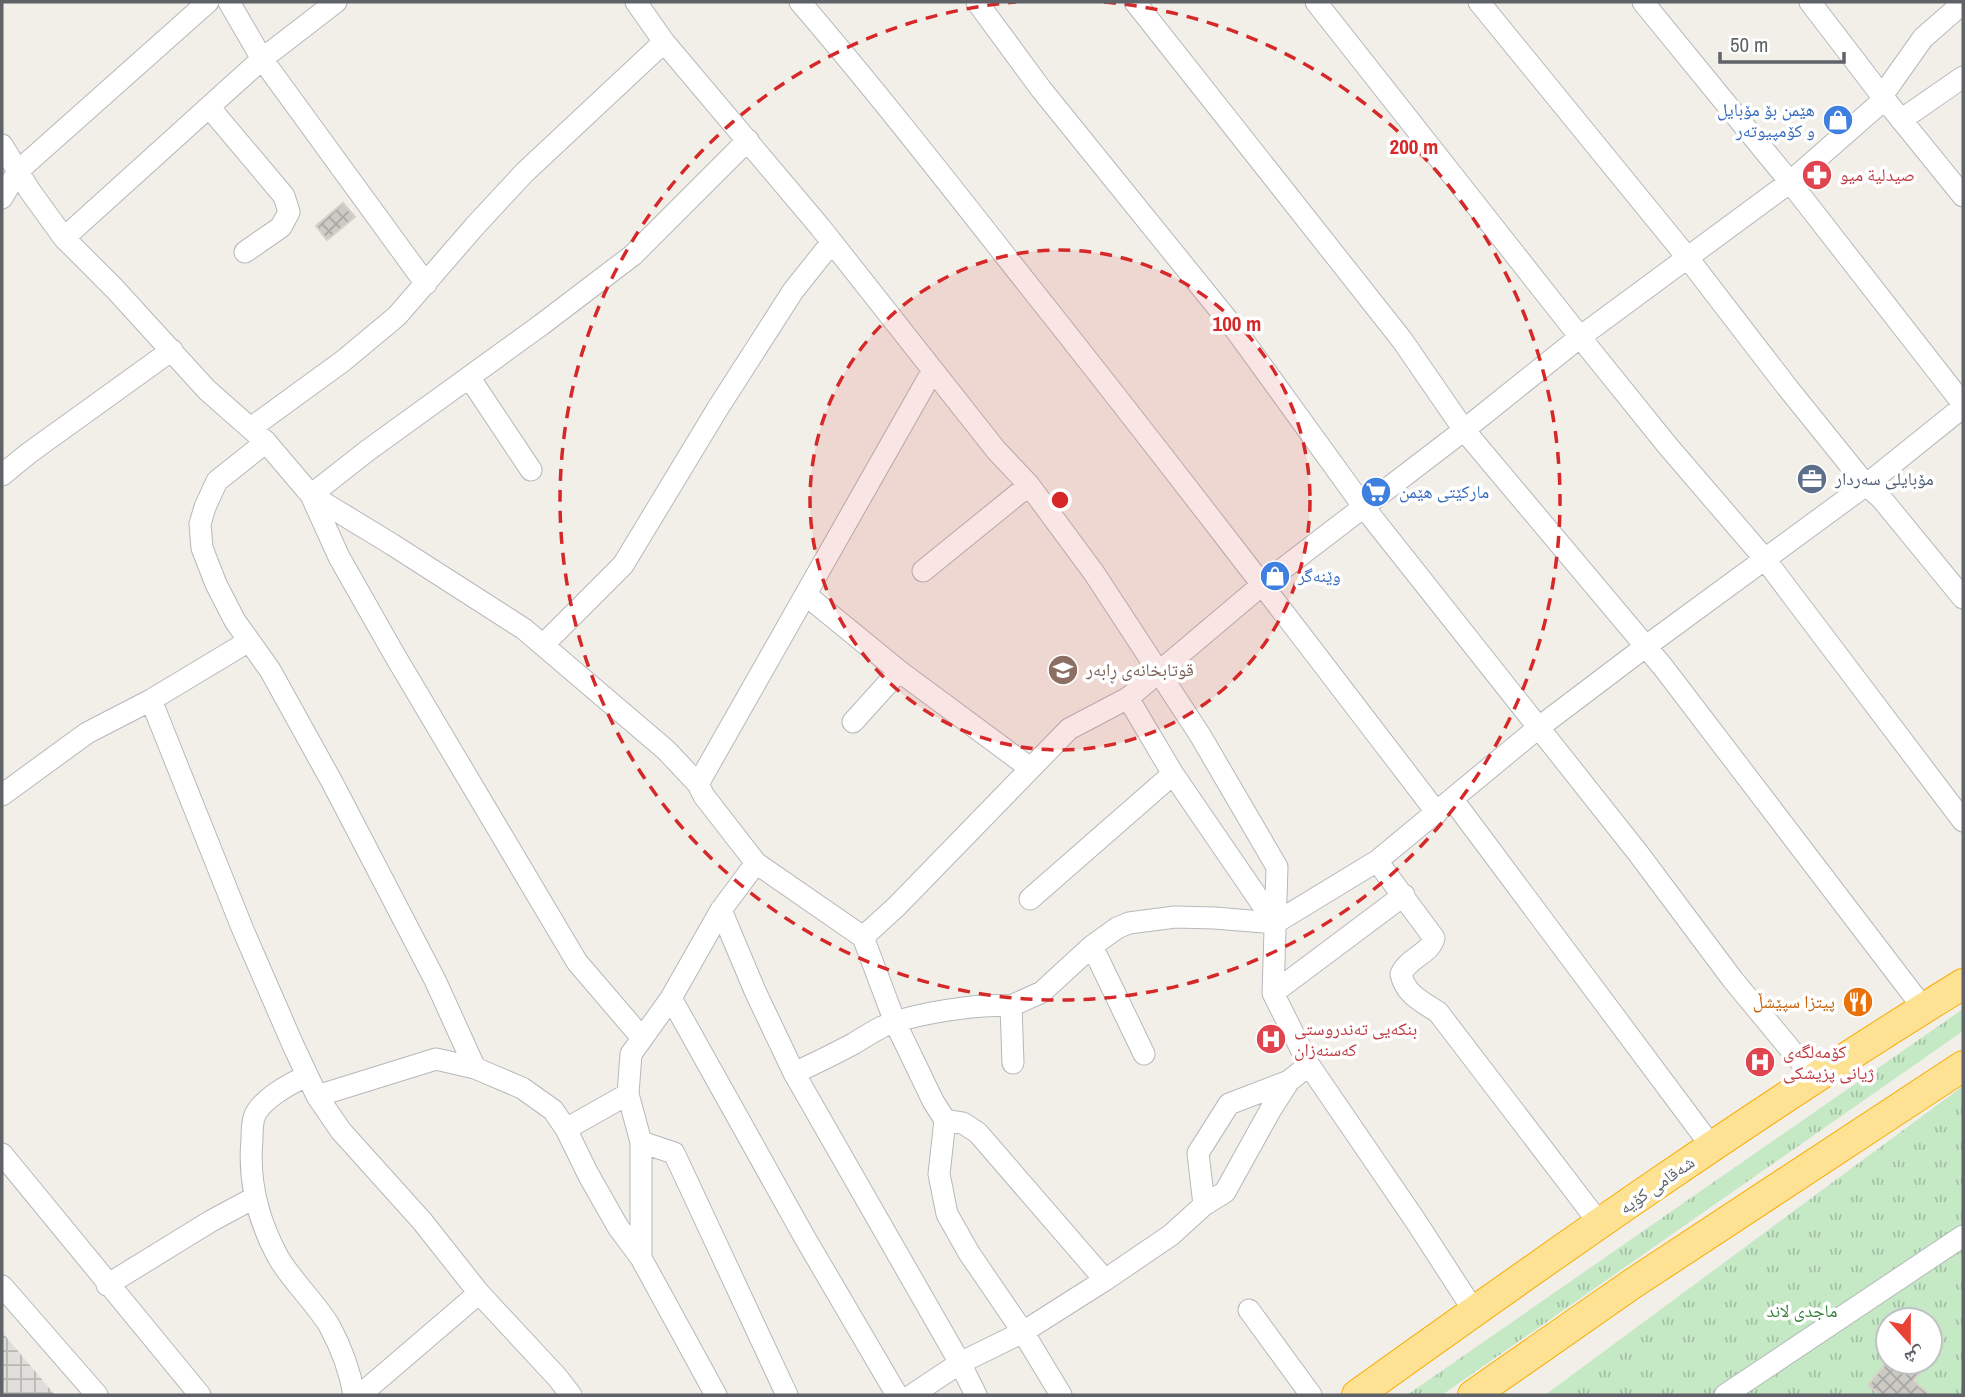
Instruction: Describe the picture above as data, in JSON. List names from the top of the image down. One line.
{"streets":{"highway":["شەقامی کۆیە"]},"parks":["ماجدی لاند"],"places":{"shop":["هێمن بۆ مۆبایل و کۆمپیوتەر","وێنەگر"],"pharmacy":["صيدلية ميو"],"office":["مۆبایلی سەردار"],"supermarket":["مارکێتی هێمن"],"school or university":["قوتابخانەی ڕابەر"],"restaurant":["پیتزا سپێشڵ"],"hospital":["بنکەیی تەندروستی کەسنەزان","کۆمەلگەی ژیانی پزیشکی"]},"scale_bar":"50 m","north":"bottom","rings":["200 m","100 m"]}
